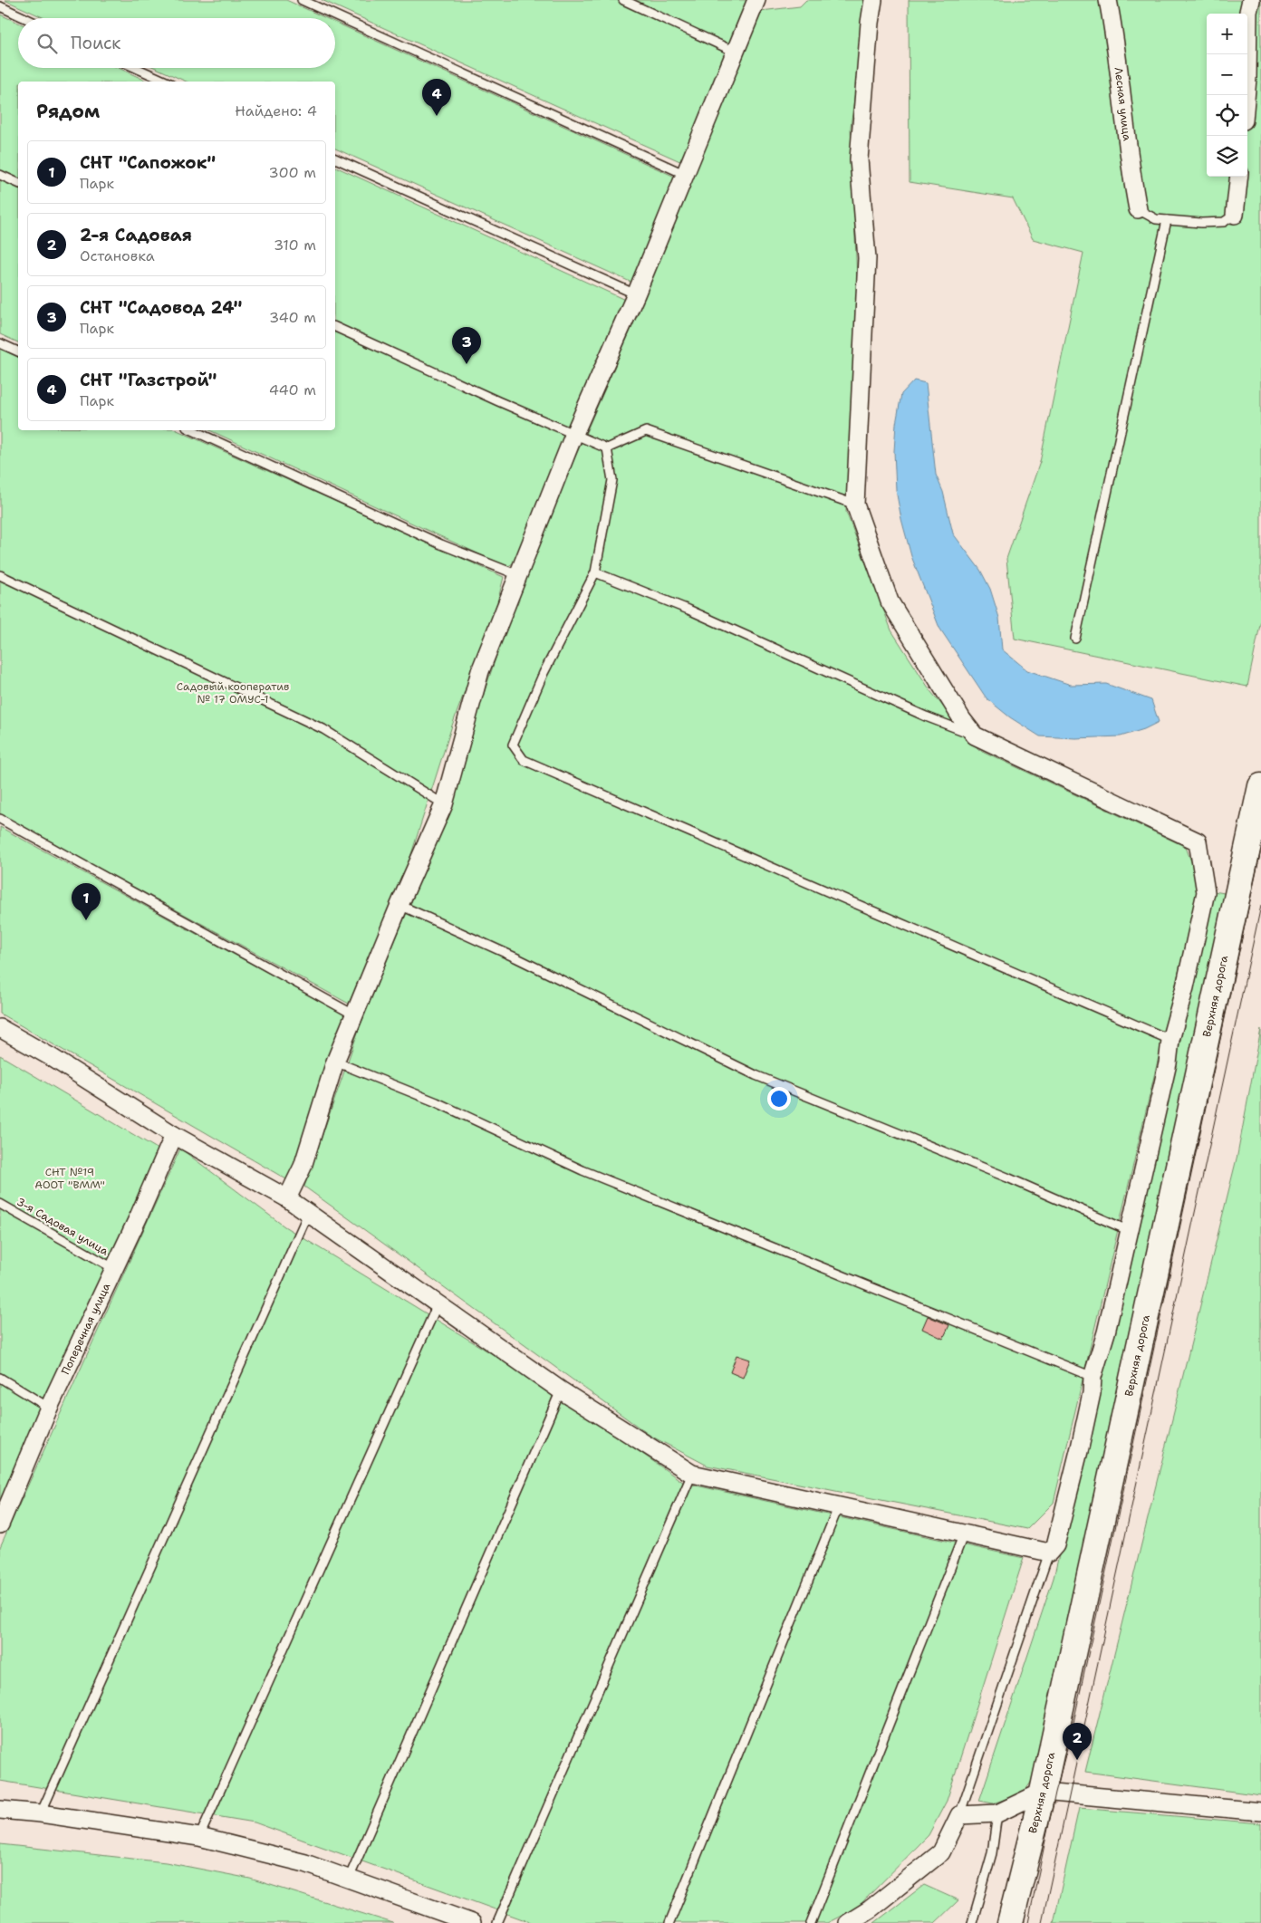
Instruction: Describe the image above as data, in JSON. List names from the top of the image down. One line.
{"streets":{"main road":["Верхняя дорога"],"street":["Лесная улица","Поперечная улица"],"lane":["3-я Садовая улица"]},"crossings":[["3-я Садовая улица","Поперечная улица"]],"parks":["Садовый кооператив № 17 ОМУС-1","СНТ №19 АООТ \"ВММ\""],"page":{"map_buttons":["+","−"],"search":"Поиск","pins":["4","3","1","2"],"heading":["Рядом","Найдено: 4"],"list":[{"mark":"1","name":"СНТ \"Сапожок\"","note":"Парк","value":"300 m"},{"mark":"2","name":"2-я Садовая","note":"Остановка","value":"310 m"},{"mark":"3","name":"СНТ \"Садовод 24\"","note":"Парк","value":"340 m"},{"mark":"4","name":"СНТ \"Газстрой\"","note":"Парк","value":"440 m"}]}}
